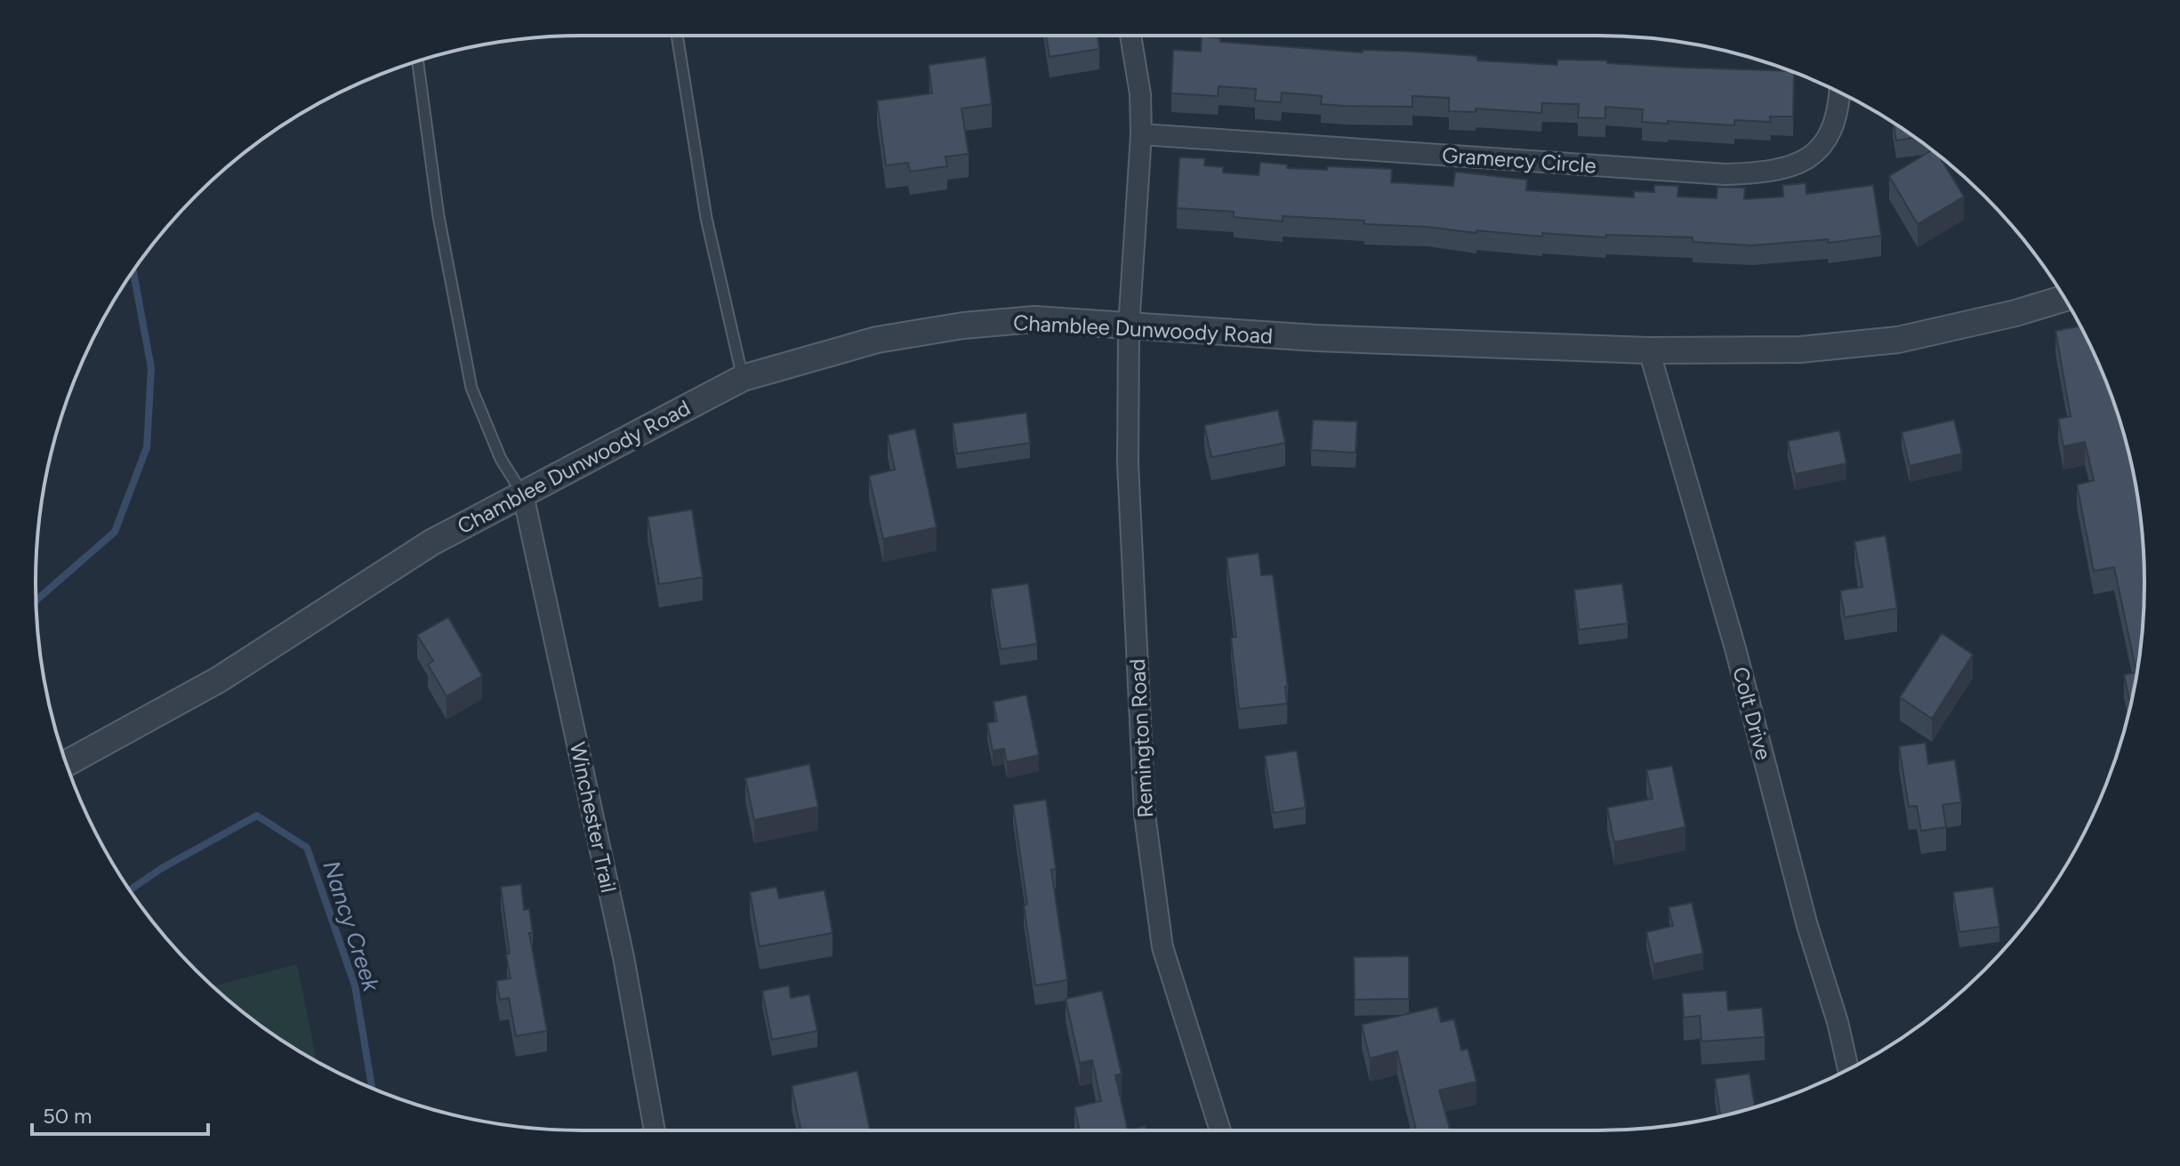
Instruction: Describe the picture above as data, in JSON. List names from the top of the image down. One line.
{"streets":{"street":["Gramercy Circle","Chamblee Dunwoody Road","Colt Drive","Remington Road","Winchester Trail"]},"crossings":[["Chamblee Dunwoody Road","Colt Drive"],["Chamblee Dunwoody Road","Remington Road"],["Chamblee Dunwoody Road","Winchester Trail"]],"water":["Nancy Creek"],"scale_bar":"50 m"}
